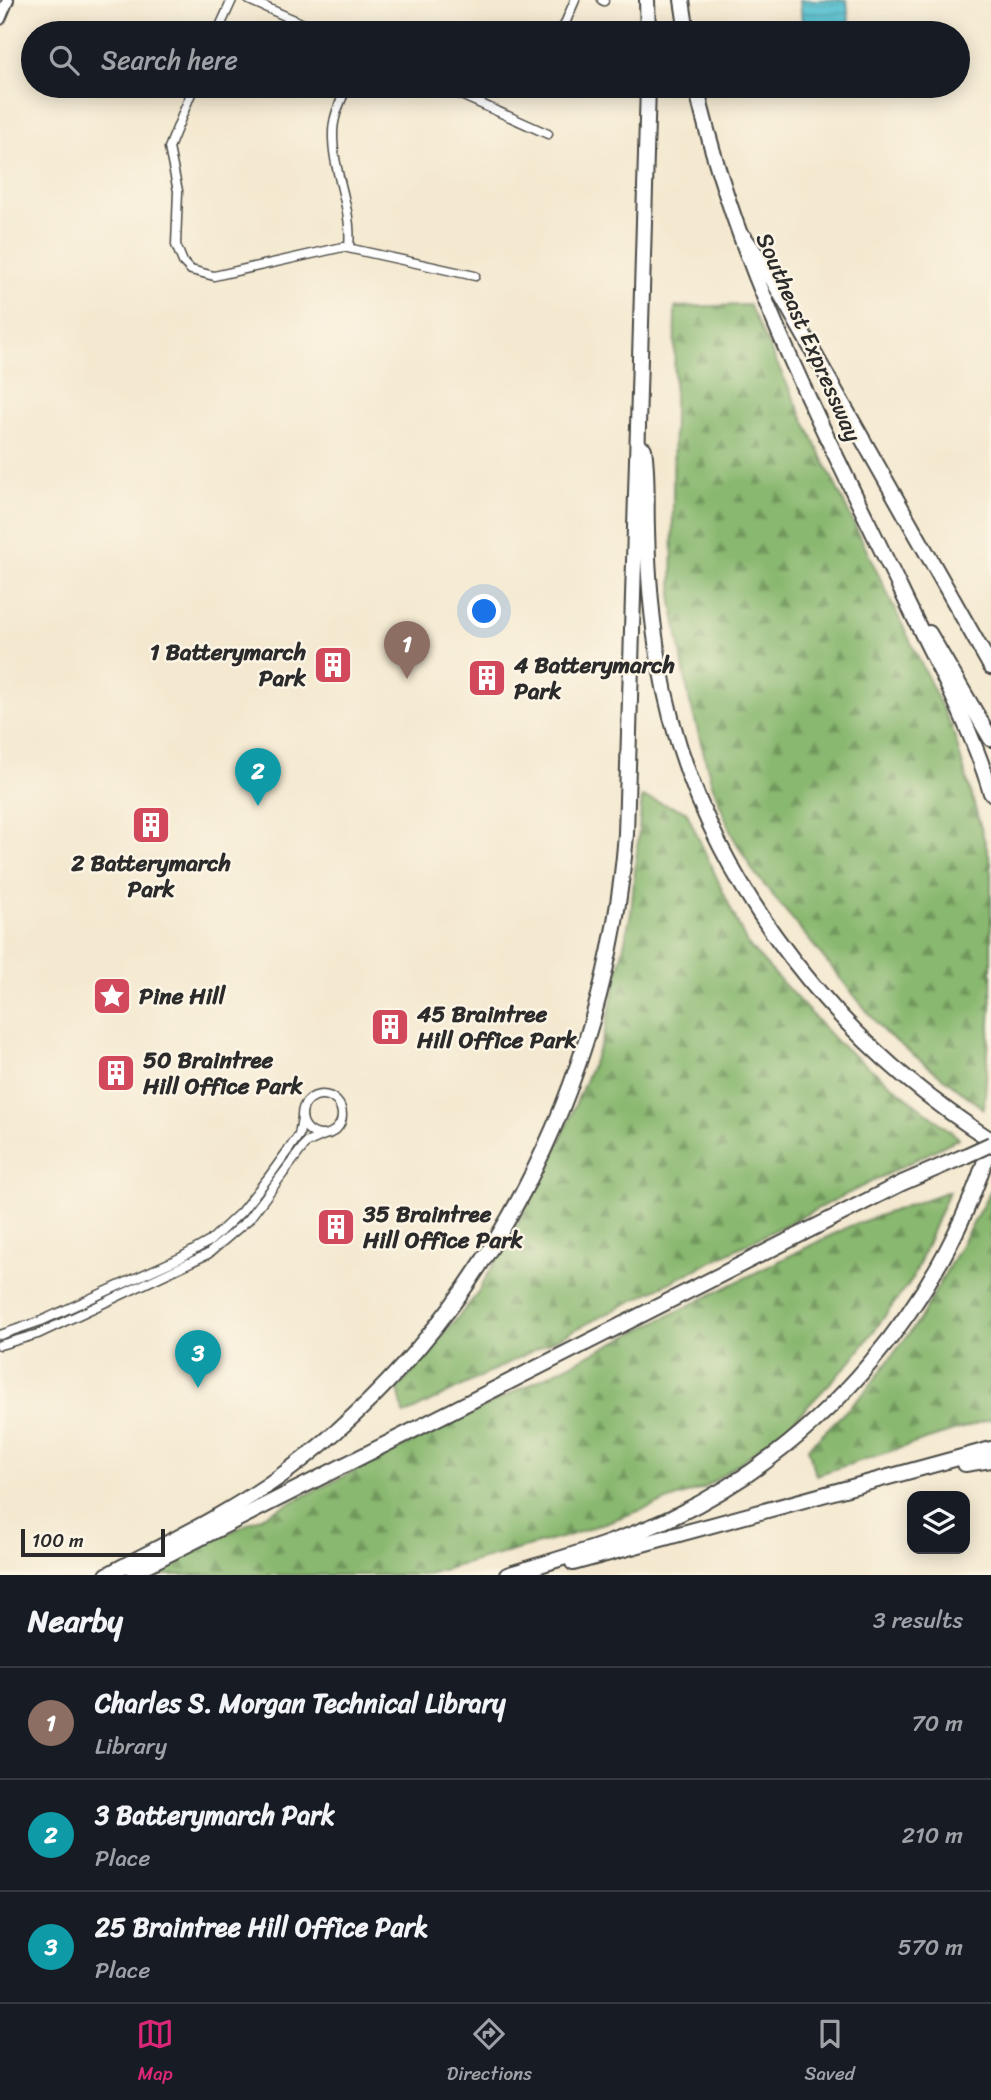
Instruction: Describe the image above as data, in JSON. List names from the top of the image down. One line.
{"streets":{"highway":["Southeast Expressway"]},"places":{"building":["1 Batterymarch Park","4 Batterymarch Park","2 Batterymarch Park","45 Braintree Hill Office Park","50 Braintree Hill Office Park","35 Braintree Hill Office Park"],"place":["Pine Hill"]},"scale_bar":"100 m","page":{"search":"Search here","pins":["1","2","3"],"scale":"100 m","heading":["Nearby","3 results"],"list":[{"mark":"1","name":"Charles S. Morgan Technical Library","note":"Library","value":"70 m"},{"mark":"2","name":"3 Batterymarch Park","note":"Place","value":"210 m"},{"mark":"3","name":"25 Braintree Hill Office Park","note":"Place","value":"570 m"}],"nav":["Map","Directions","Saved"]}}
